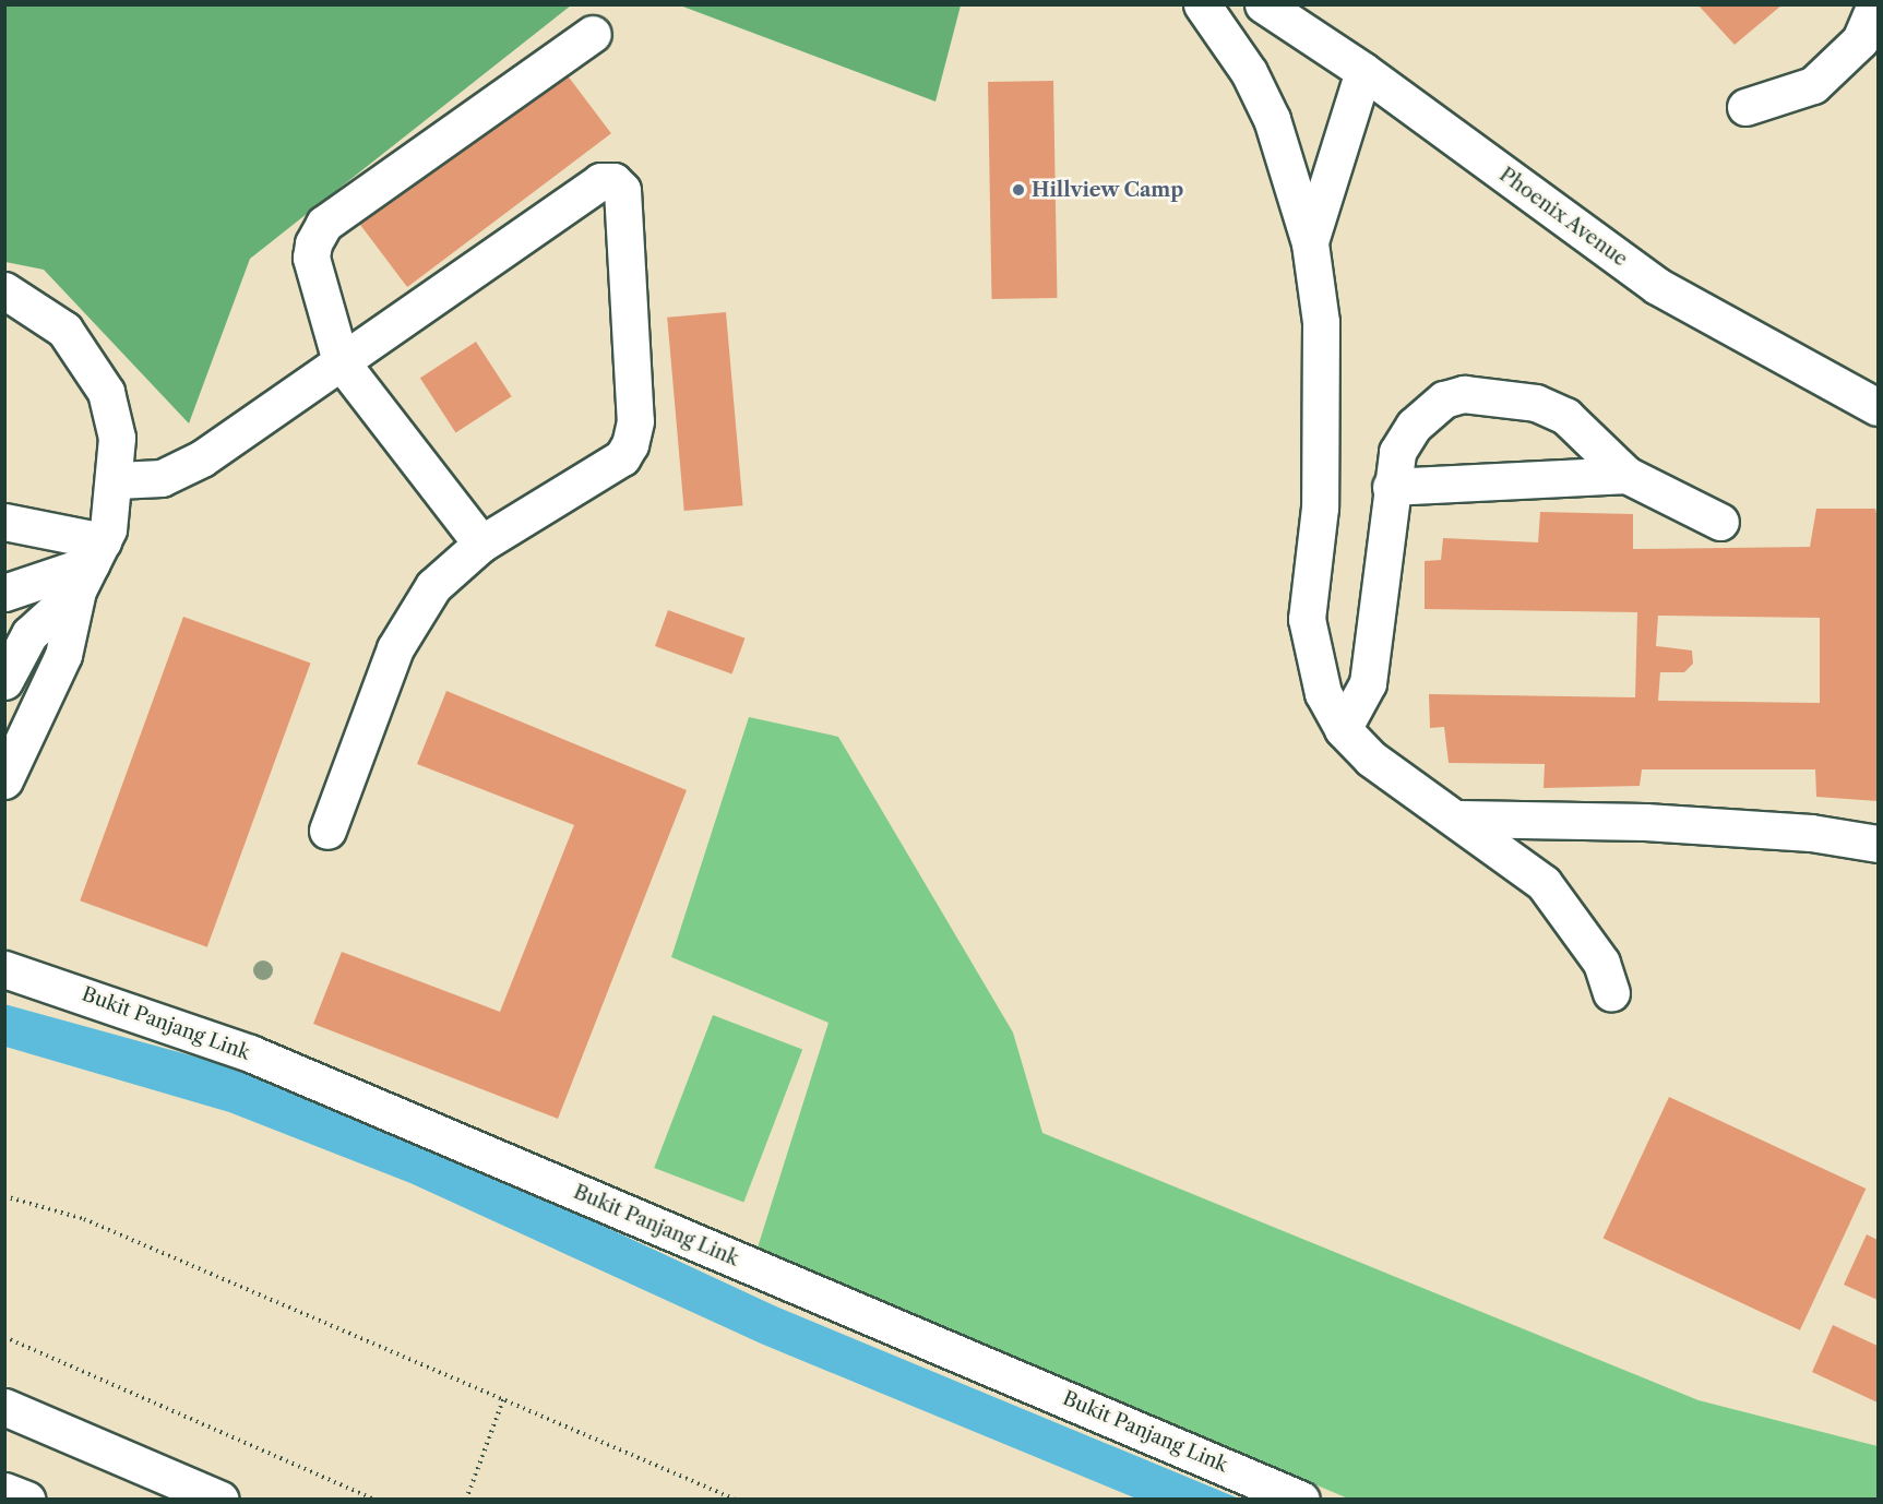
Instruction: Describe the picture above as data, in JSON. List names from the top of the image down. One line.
{"streets":{"main road":["Phoenix Avenue","Bukit Panjang Link"]},"places":["Hillview Camp"]}
